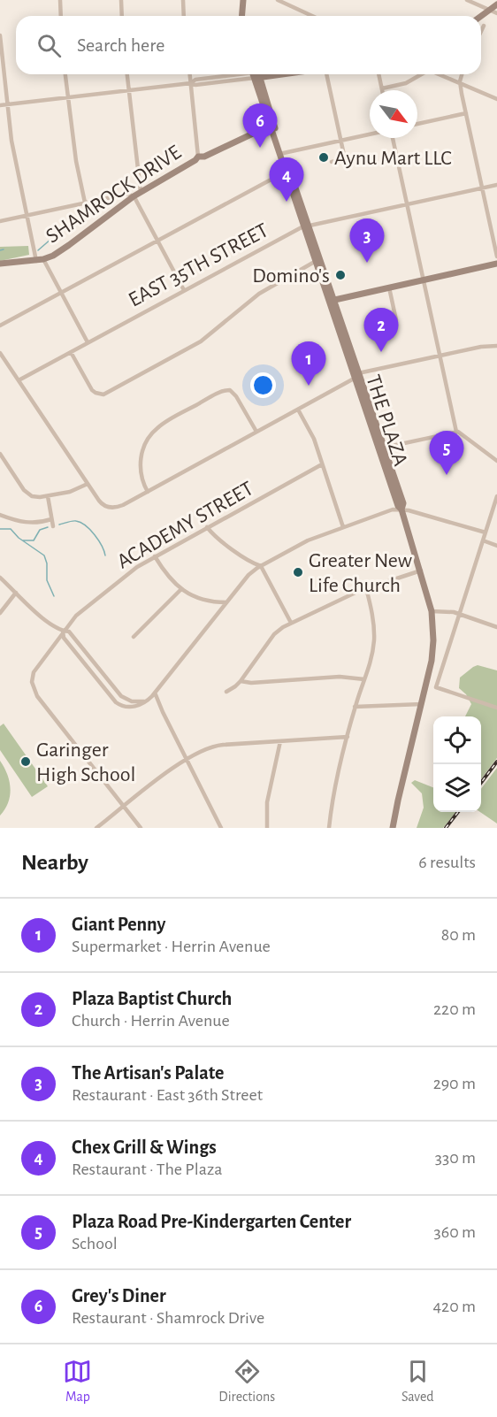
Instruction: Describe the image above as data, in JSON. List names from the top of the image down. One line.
{"streets":{"main road":["SHAMROCK DRIVE","THE PLAZA"],"street":["EAST 35TH STREET","ACADEMY STREET"]},"crossings":[["SHAMROCK DRIVE","THE PLAZA"],["EAST 35TH STREET","THE PLAZA"]],"places":["Aynu Mart LLC","Domino's","Greater New Life Church","Garinger High School"],"north":"bottom right","page":{"search":"Search here","pins":["6","4","3","2","1","5"],"heading":["Nearby","6 results"],"list":[{"mark":"1","name":"Giant Penny","note":"Supermarket · Herrin Avenue","value":"80 m"},{"mark":"2","name":"Plaza Baptist Church","note":"Church · Herrin Avenue","value":"220 m"},{"mark":"3","name":"The Artisan's Palate","note":"Restaurant · East 36th Street","value":"290 m"},{"mark":"4","name":"Chex Grill & Wings","note":"Restaurant · The Plaza","value":"330 m"},{"mark":"5","name":"Plaza Road Pre-Kindergarten Center","note":"School","value":"360 m"},{"mark":"6","name":"Grey's Diner","note":"Restaurant · Shamrock Drive","value":"420 m"}],"nav":["Map","Directions","Saved"]}}
